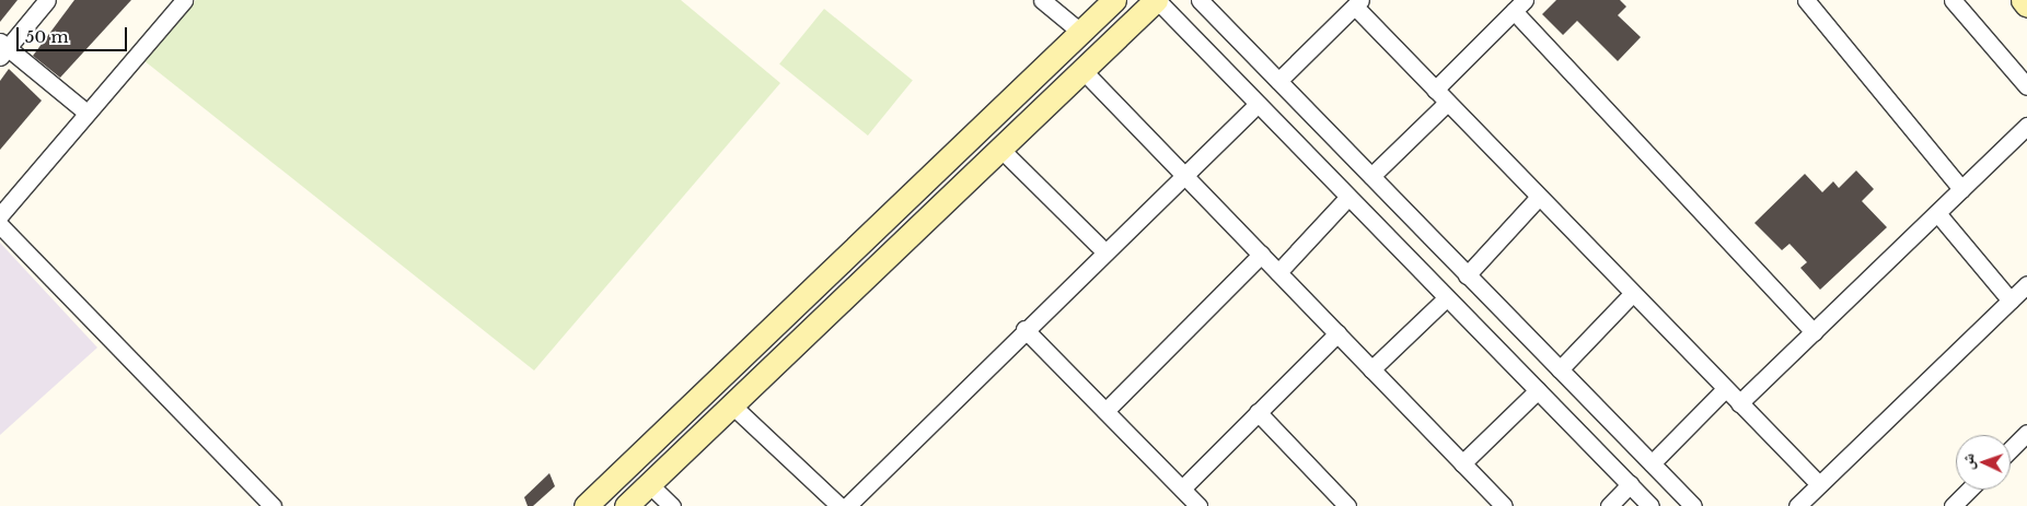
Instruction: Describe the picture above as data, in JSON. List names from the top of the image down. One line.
{"scale_bar":"50 m","north":"left"}
